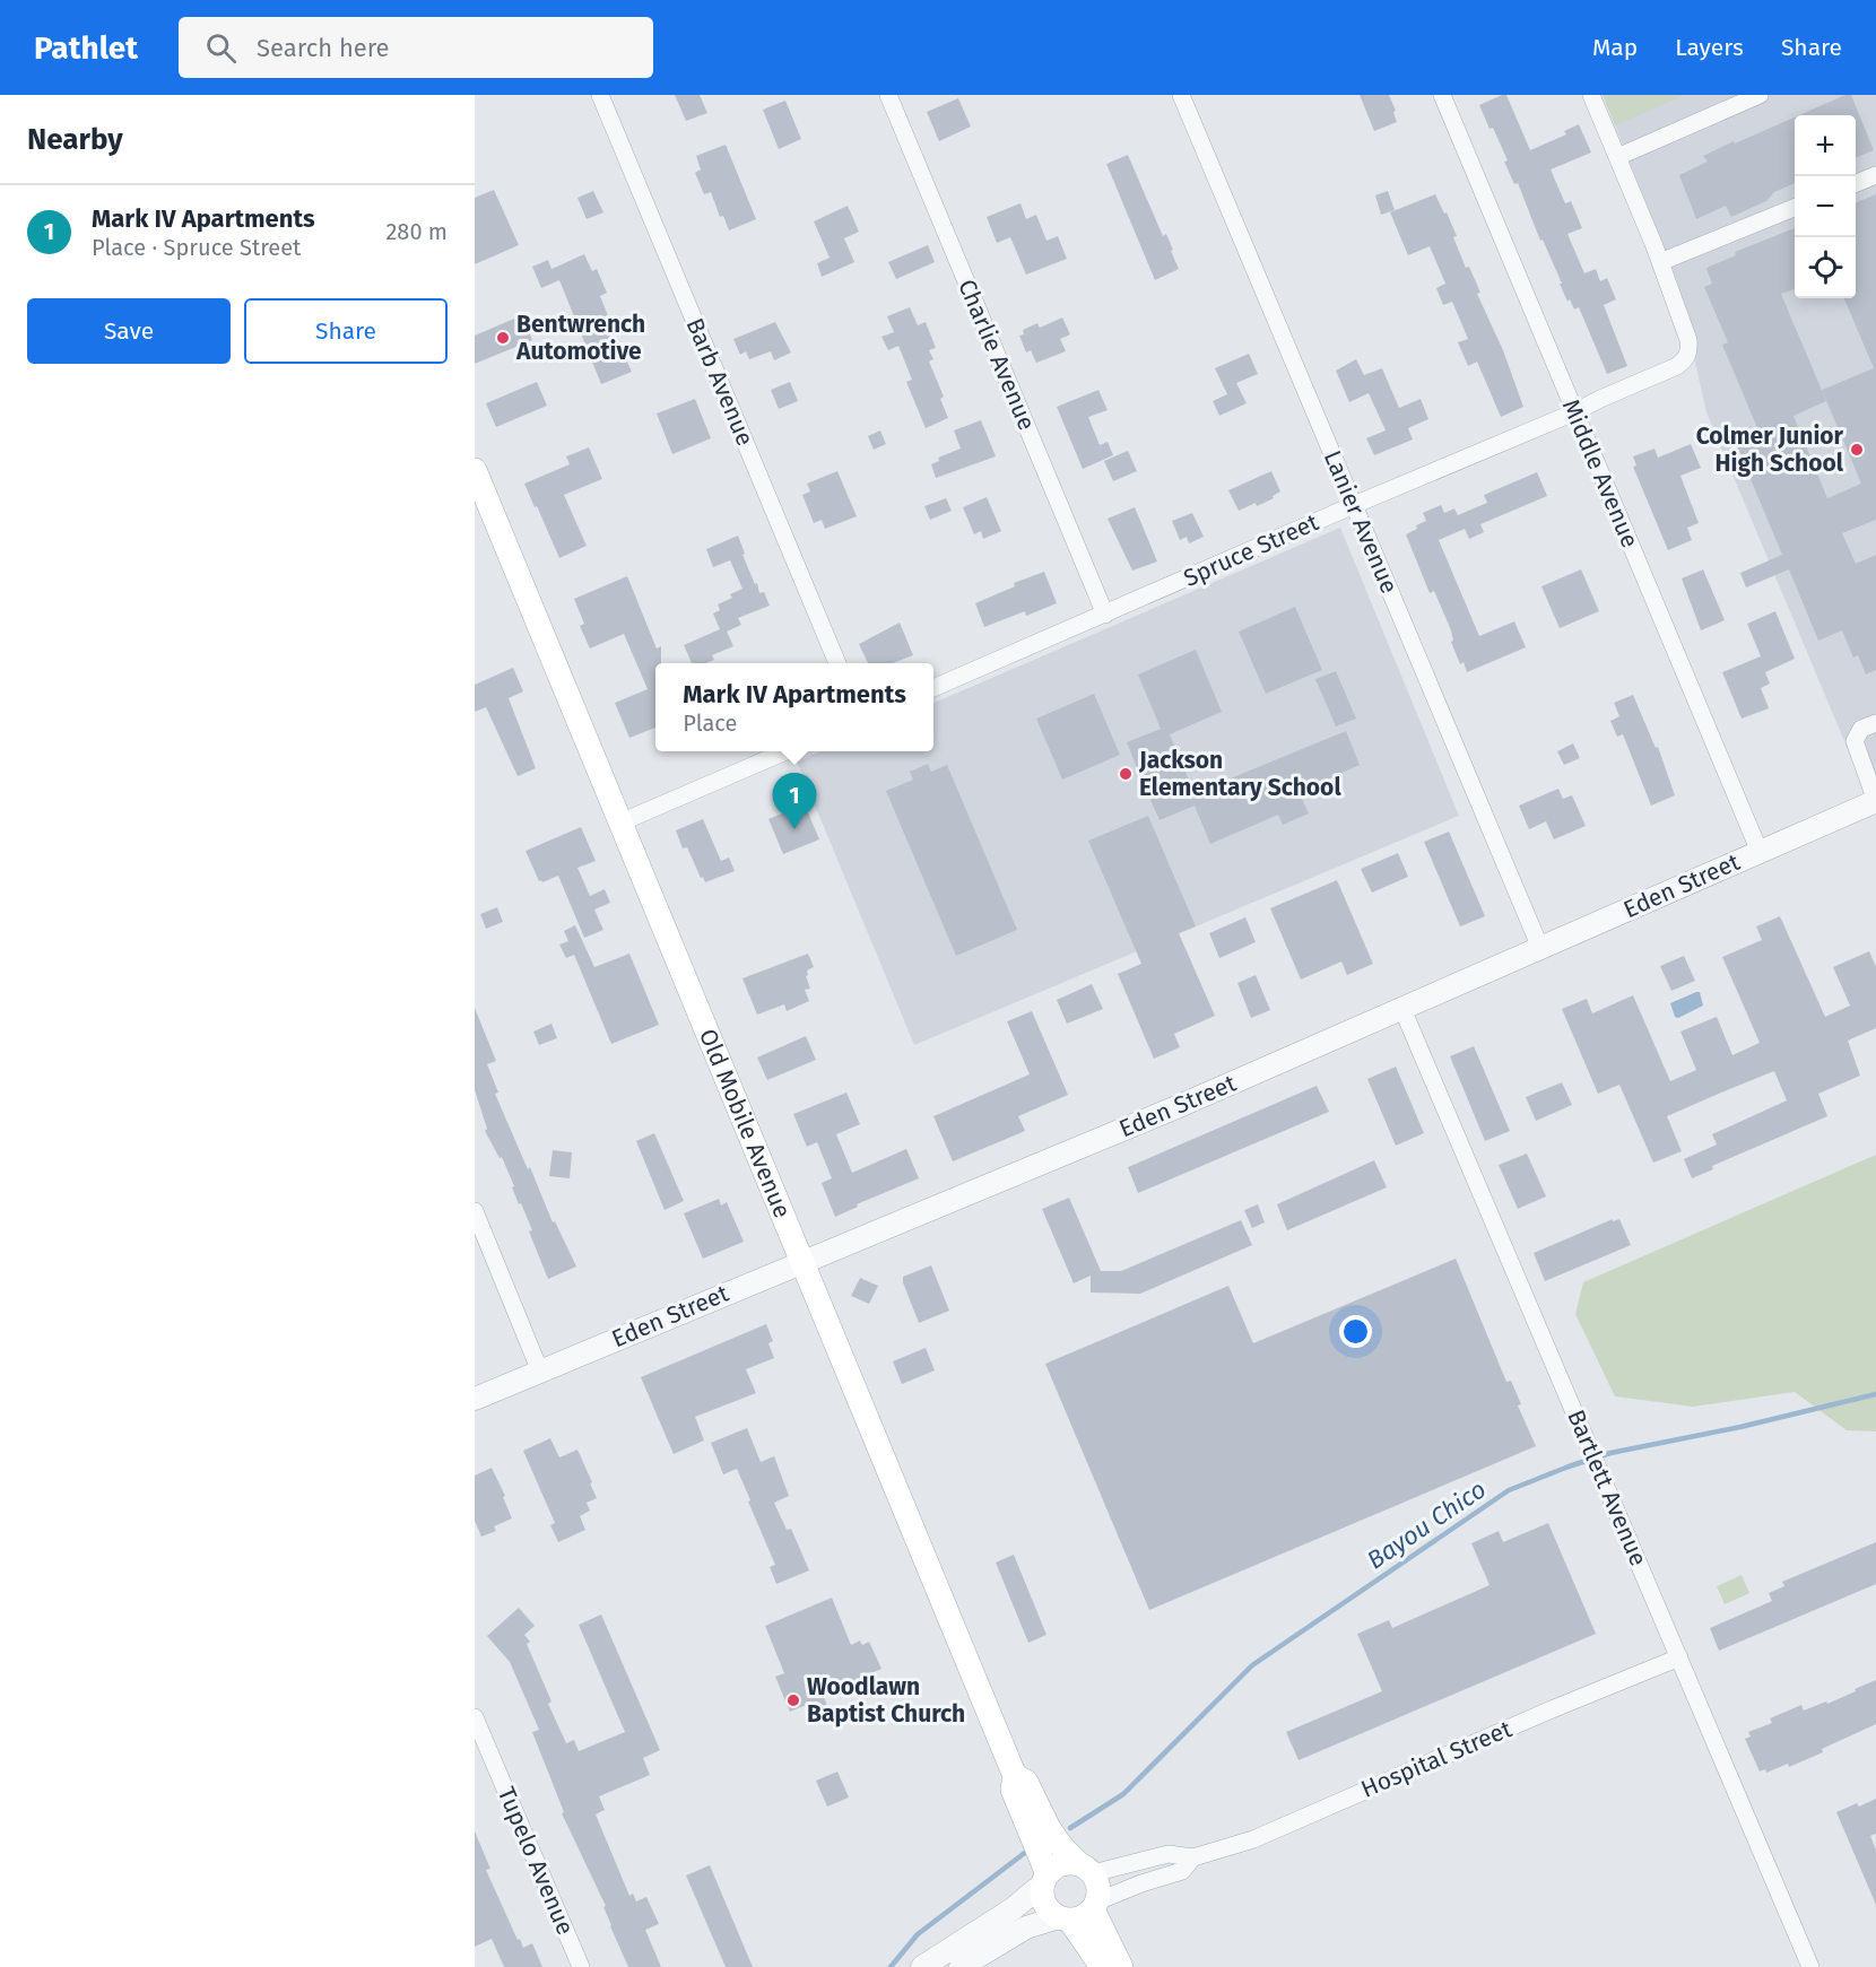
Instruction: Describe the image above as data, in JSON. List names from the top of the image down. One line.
{"streets":{"main road":["Old Mobile Avenue"],"street":["Charlie Avenue","Barb Avenue","Middle Avenue","Lanier Avenue","Spruce Street","Eden Street","Bartlett Avenue","Hospital Street","Tupelo Avenue"]},"crossings":[["Charlie Avenue","Spruce Street"],["Middle Avenue","Spruce Street"],["Middle Avenue","Eden Street"],["Lanier Avenue","Spruce Street"],["Lanier Avenue","Eden Street"],["Eden Street","Old Mobile Avenue"],["Eden Street","Bartlett Avenue"],["Old Mobile Avenue","Hospital Street"],["Bartlett Avenue","Hospital Street"]],"water":["Bayou Chico"],"places":["Bentwrench Automotive","Colmer Junior High School","Jackson Elementary School","Woodlawn Baptist Church"],"page":{"header":"Pathlet","search":"Search here","nav":["Map","Layers","Share"],"heading":"Nearby","map_buttons":["+","−"],"list":[{"mark":"1","name":"Mark IV Apartments","note":"Place · Spruce Street","value":"280 m"}],"buttons":["Save","Share"],"popup":["Mark IV Apartments","Place"],"pins":"1"}}
